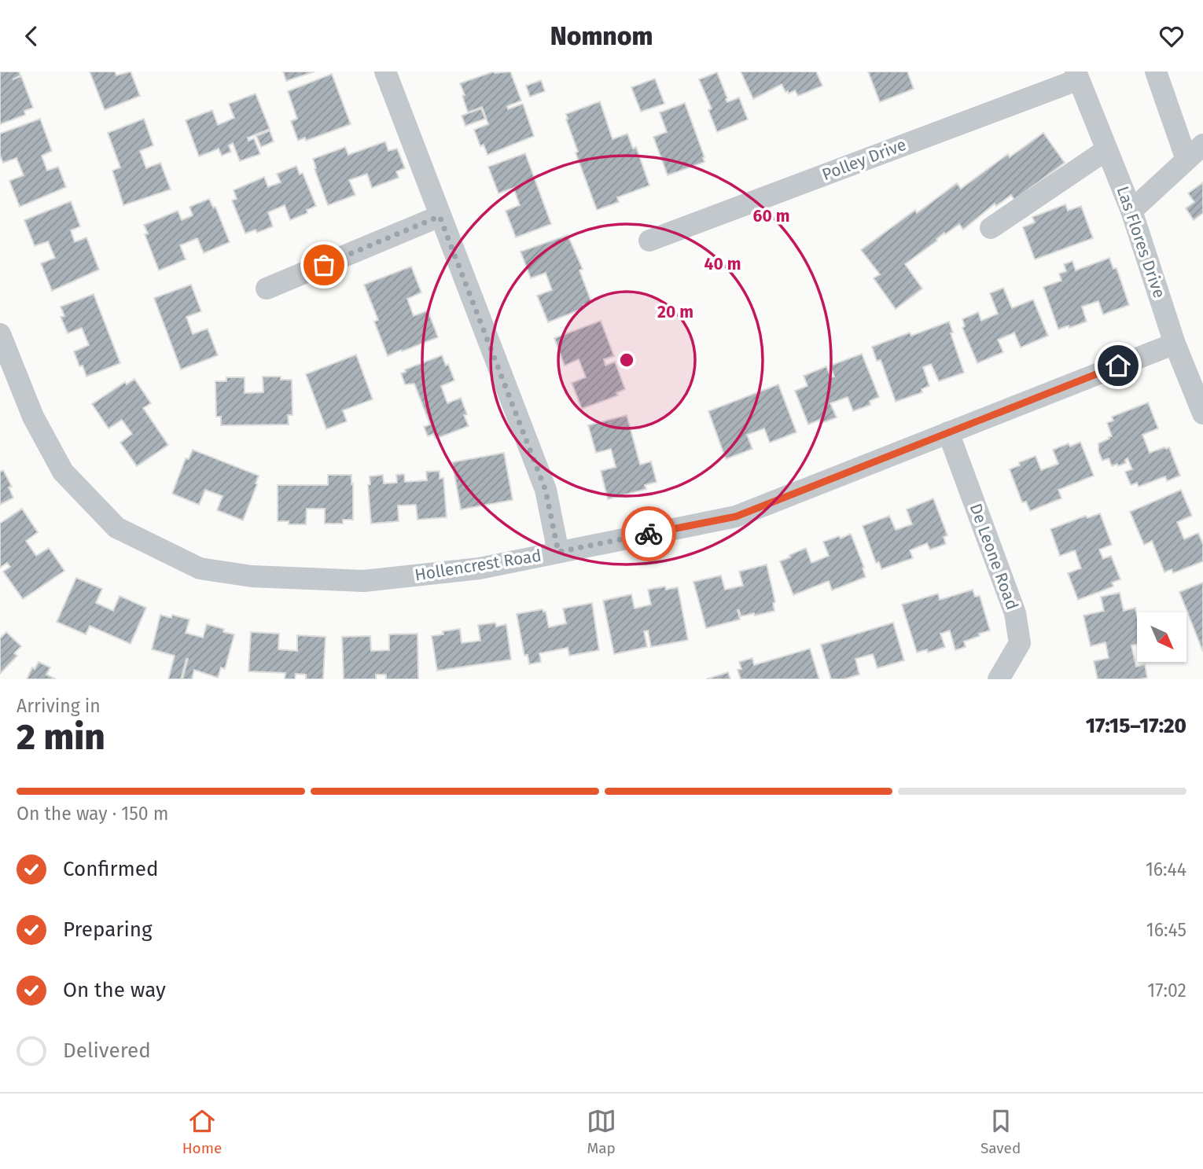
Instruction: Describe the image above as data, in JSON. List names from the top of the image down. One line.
{"streets":{"street":["Polley Drive","Las Flores Drive","De Leone Road","Hollencrest Road"]},"crossings":[["Polley Drive","Las Flores Drive"],["Las Flores Drive","Hollencrest Road"],["De Leone Road","Hollencrest Road"]],"north":"bottom right","page":{"header":"Nomnom","heading":["2 min","Arriving in","17:15–17:20"],"bar":"On the way · 150 m","list":[["Confirmed","16:44"],["Preparing","16:45"],["On the way","17:02"],"Delivered"],"tabs":["Home","Map","Saved"]},"rings":["60 m","40 m","20 m"]}
